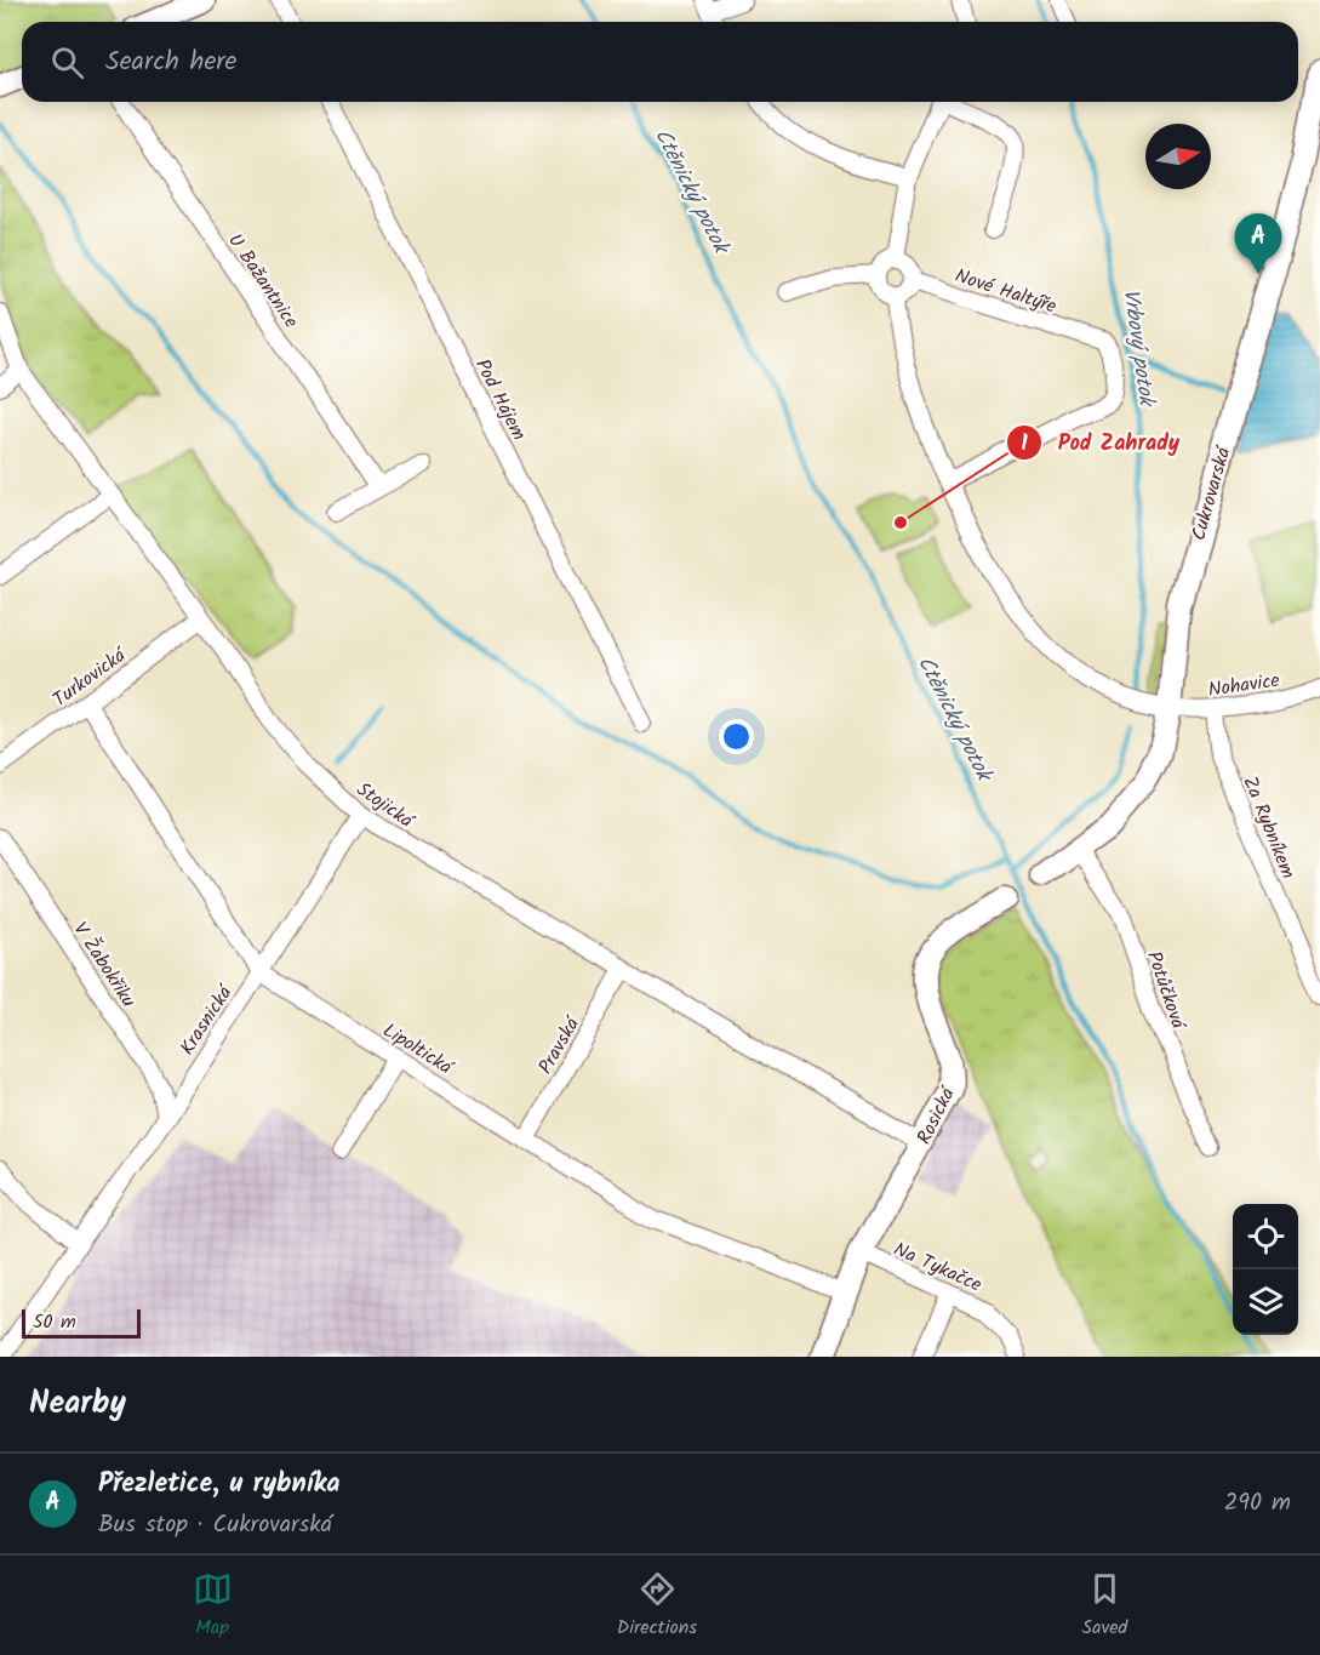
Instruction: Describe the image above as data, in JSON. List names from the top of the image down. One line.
{"streets":{"street":["U Bažantnice","Nové Haltýře","Pod Hájem","Cukrovarská","Turkovická","Nohavice","Stojická","Za Rybníkem","V Žabokřiku","Potůčková","Krasnická","Pravská","Lipoltická","Rosická","Na Tykačce"]},"crossings":[["Nové Haltýře","Nohavice"],["Cukrovarská","Nohavice"],["Cukrovarská","Potůčková"],["Turkovická","Stojická"],["Turkovická","Lipoltická"],["Nohavice","Za Rybníkem"],["Stojická","Krasnická"],["Stojická","Pravská"],["Stojická","Rosická"],["V Žabokřiku","Krasnická"],["Krasnická","Lipoltická"],["Pravská","Lipoltická"],["Lipoltická","Rosická"],["Rosická","Na Tykačce"]],"water":["Ctěnický potok","Vrbový potok"],"places":["Pod Zahrady"],"scale_bar":"50 m","north":"right","page":{"search":"Search here","pins":"A","scale":"50 m","heading":"Nearby","list":[{"mark":"A","name":"Přezletice, u rybníka","note":"Bus stop · Cukrovarská","value":"290 m"}],"nav":["Map","Directions","Saved"]}}
